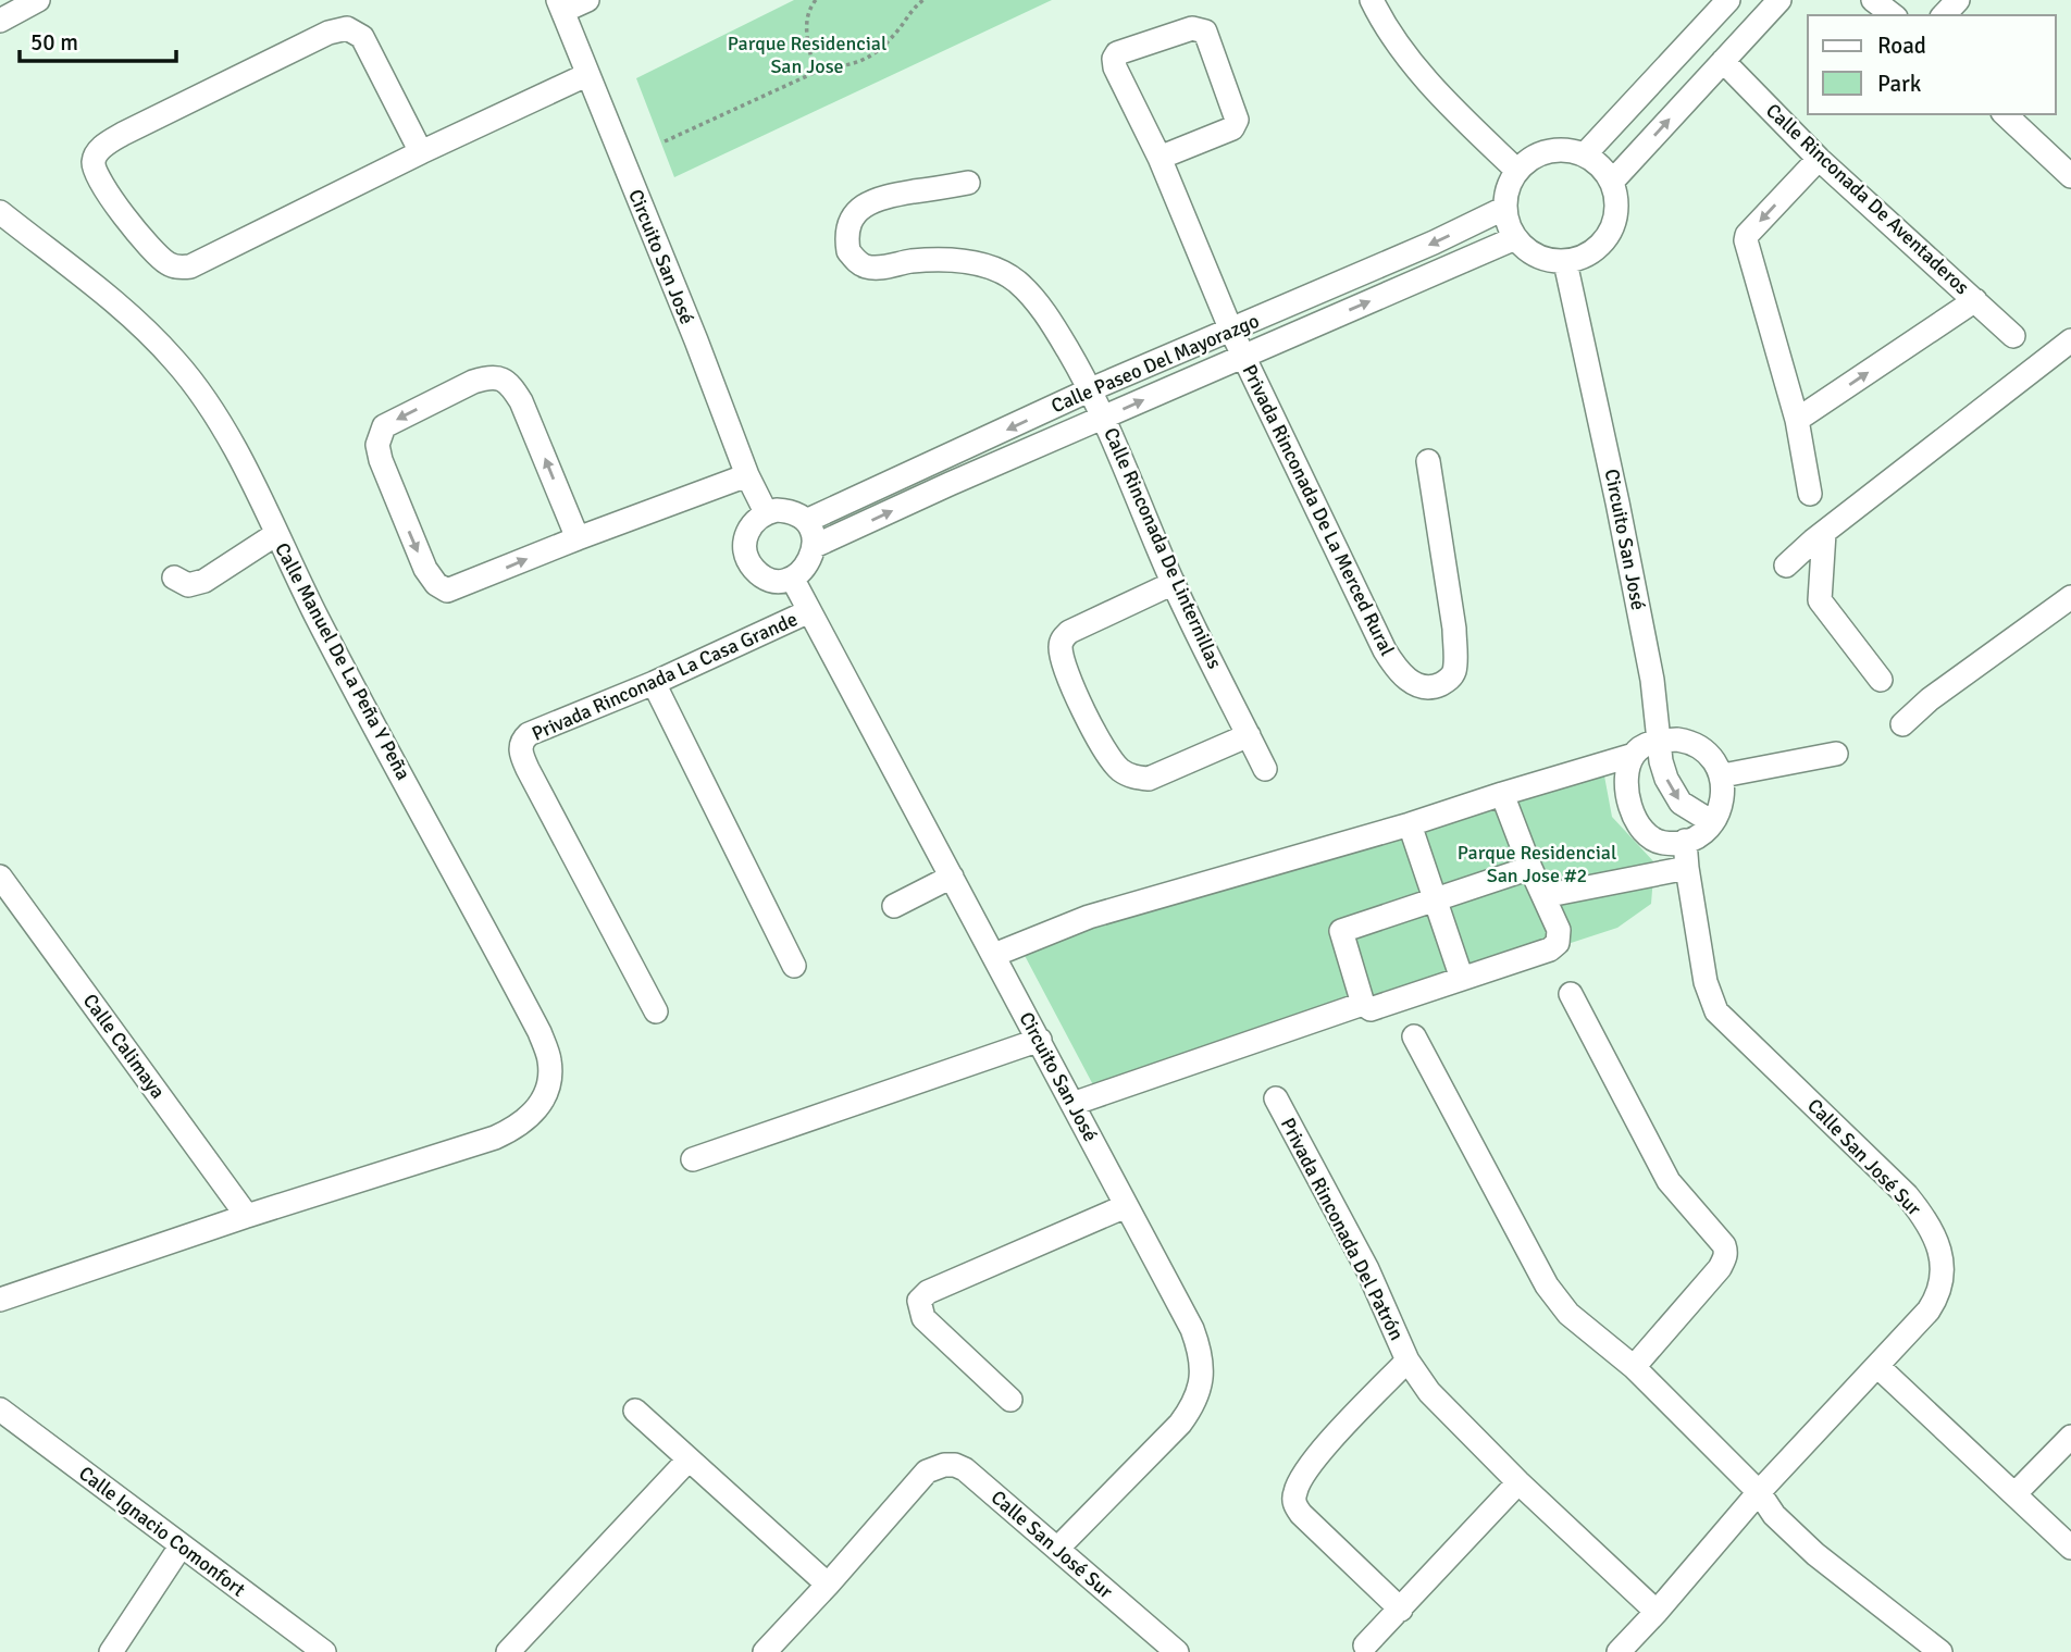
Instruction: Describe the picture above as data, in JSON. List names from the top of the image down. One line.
{"streets":{"street":["Calle Rinconada De Aventaderos","Circuito San José","Calle Paseo Del Mayorazgo","Privada Rinconada De La Merced Rural","Calle Rinconada De Linternillas","Calle Manuel De La Peña Y Peña","Privada Rinconada La Casa Grande","Calle Calimaya","Calle San José Sur","Privada Rinconada Del Patrón","Calle Ignacio Comonfort"]},"crossings":[["Circuito San José","Calle Paseo Del Mayorazgo"],["Circuito San José","Privada Rinconada La Casa Grande"],["Circuito San José","Calle San José Sur"],["Calle Paseo Del Mayorazgo","Privada Rinconada De La Merced Rural"],["Calle Paseo Del Mayorazgo","Calle Rinconada De Linternillas"],["Calle Manuel De La Peña Y Peña","Calle Calimaya"],["Calle San José Sur","Privada Rinconada Del Patrón"]],"parks":["Parque Residencial San Jose","Parque Residencial San Jose #2"],"legend":["Road","Park"],"scale_bar":"50 m"}
